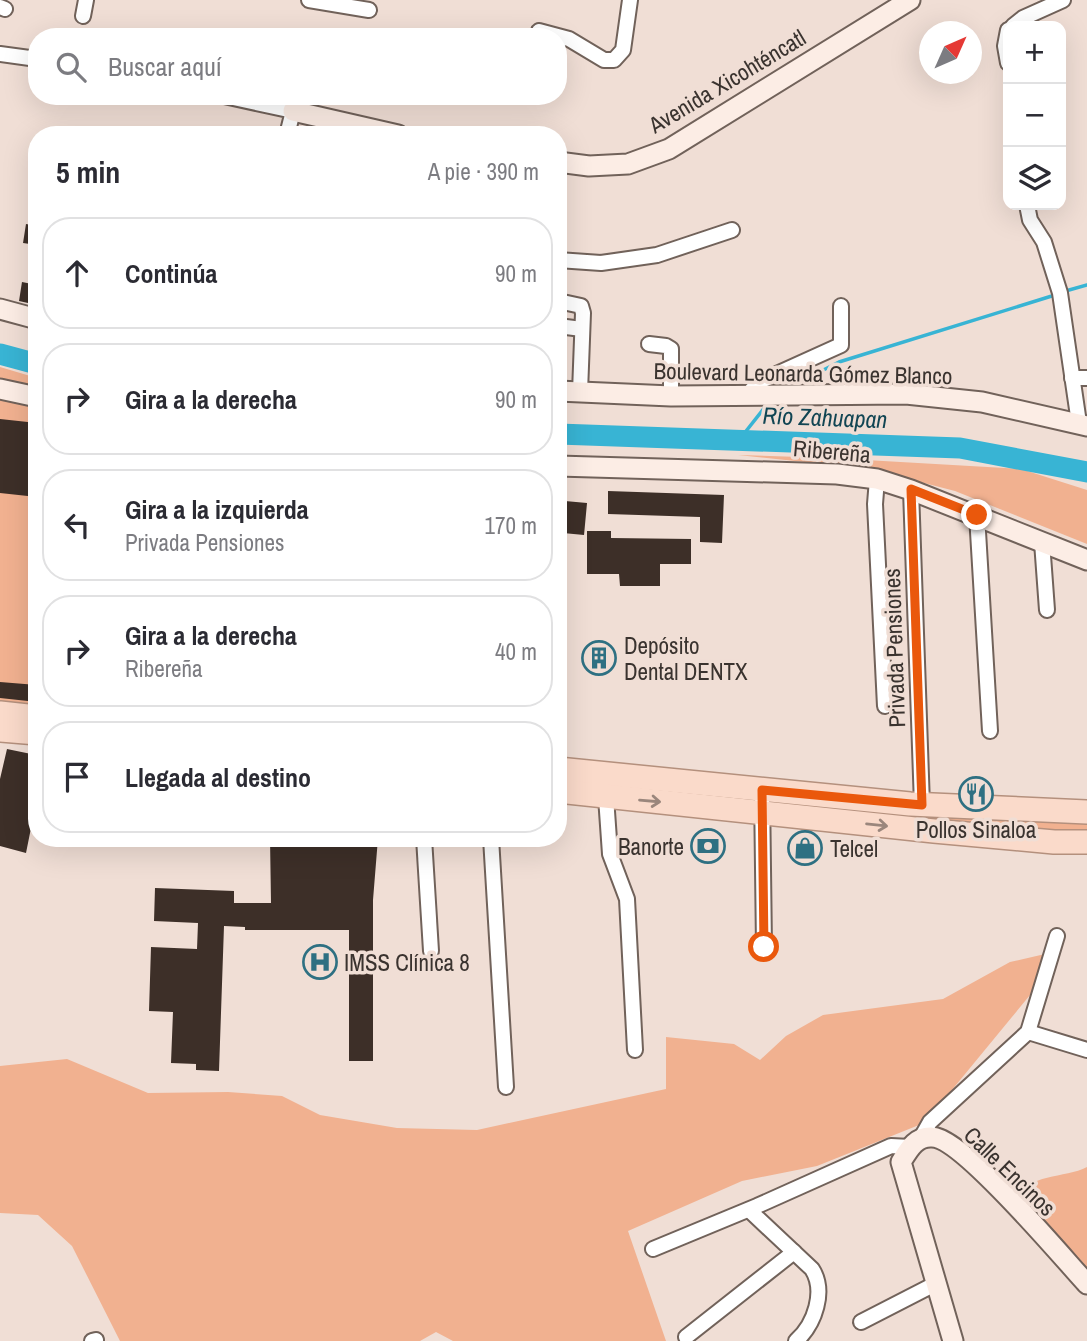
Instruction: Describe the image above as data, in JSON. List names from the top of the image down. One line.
{"streets":{"street":["Avenida Xicohténcatl","Boulevard Leonarda Gómez Blanco","Ribereña","Privada Pensiones","Calle Encinos"]},"crossings":[["Ribereña","Privada Pensiones"]],"water":["Río Zahuapan"],"places":{"building":["Depósito Dental DENTX"],"restaurant":["Pollos Sinaloa"],"bank":["Banorte"],"shop":["Telcel"],"hospital":["IMSS Clínica 8"]},"north":"top right","page":{"map_buttons":["+","−"],"search":"Buscar aquí","heading":["5 min","A pie · 390 m"],"list":[["Continúa","90 m"],["Gira a la derecha","90 m"],["Gira a la izquierda","Privada Pensiones","170 m"],["Gira a la derecha","Ribereña","40 m"],"Llegada al destino"]}}
